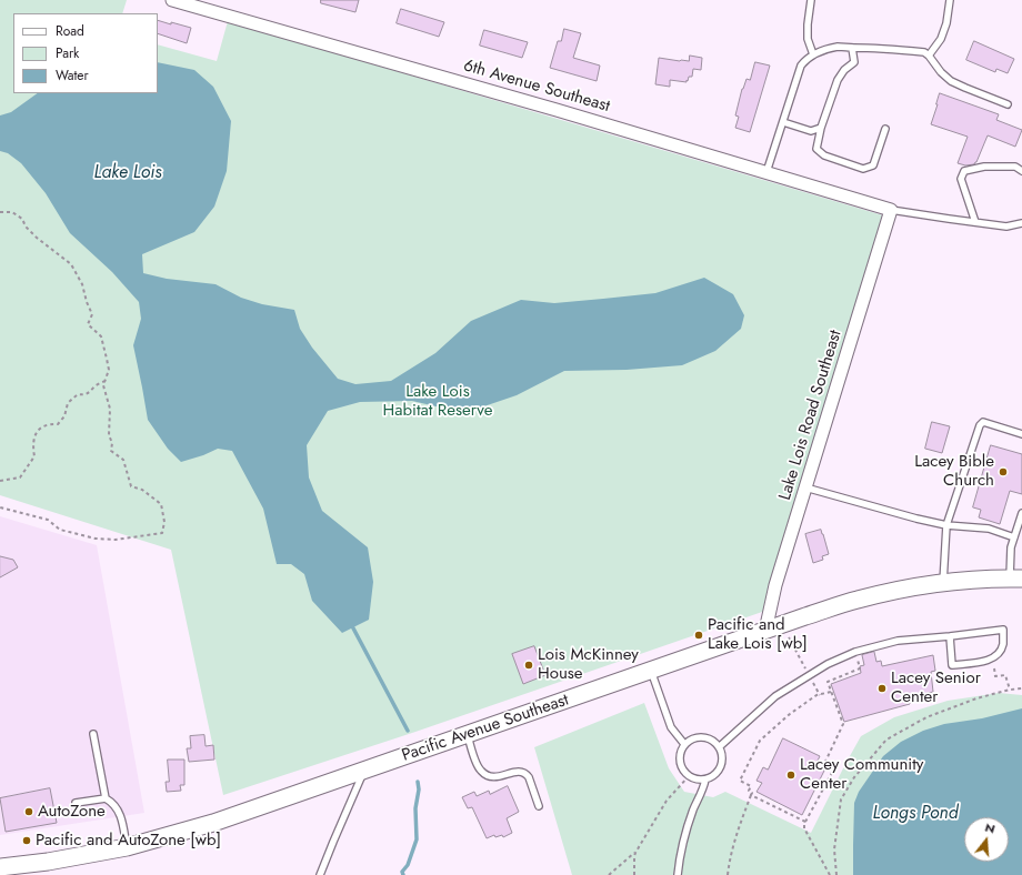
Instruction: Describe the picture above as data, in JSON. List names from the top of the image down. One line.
{"streets":{"main road":["Pacific Avenue Southeast"],"street":["6th Avenue Southeast","Lake Lois Road Southeast"]},"crossings":[["6th Avenue Southeast","Lake Lois Road Southeast"],["Lake Lois Road Southeast","Pacific Avenue Southeast"]],"water":["Lake Lois","Longs Pond"],"parks":["Lake Lois Habitat Reserve"],"places":["Lacey Bible Church","Pacific and Lake Lois [wb]","Lois McKinney House","Lacey Senior Center","Lacey Community Center","AutoZone","Pacific and AutoZone [wb]"],"legend":["Road","Park","Water"],"north":"top"}
